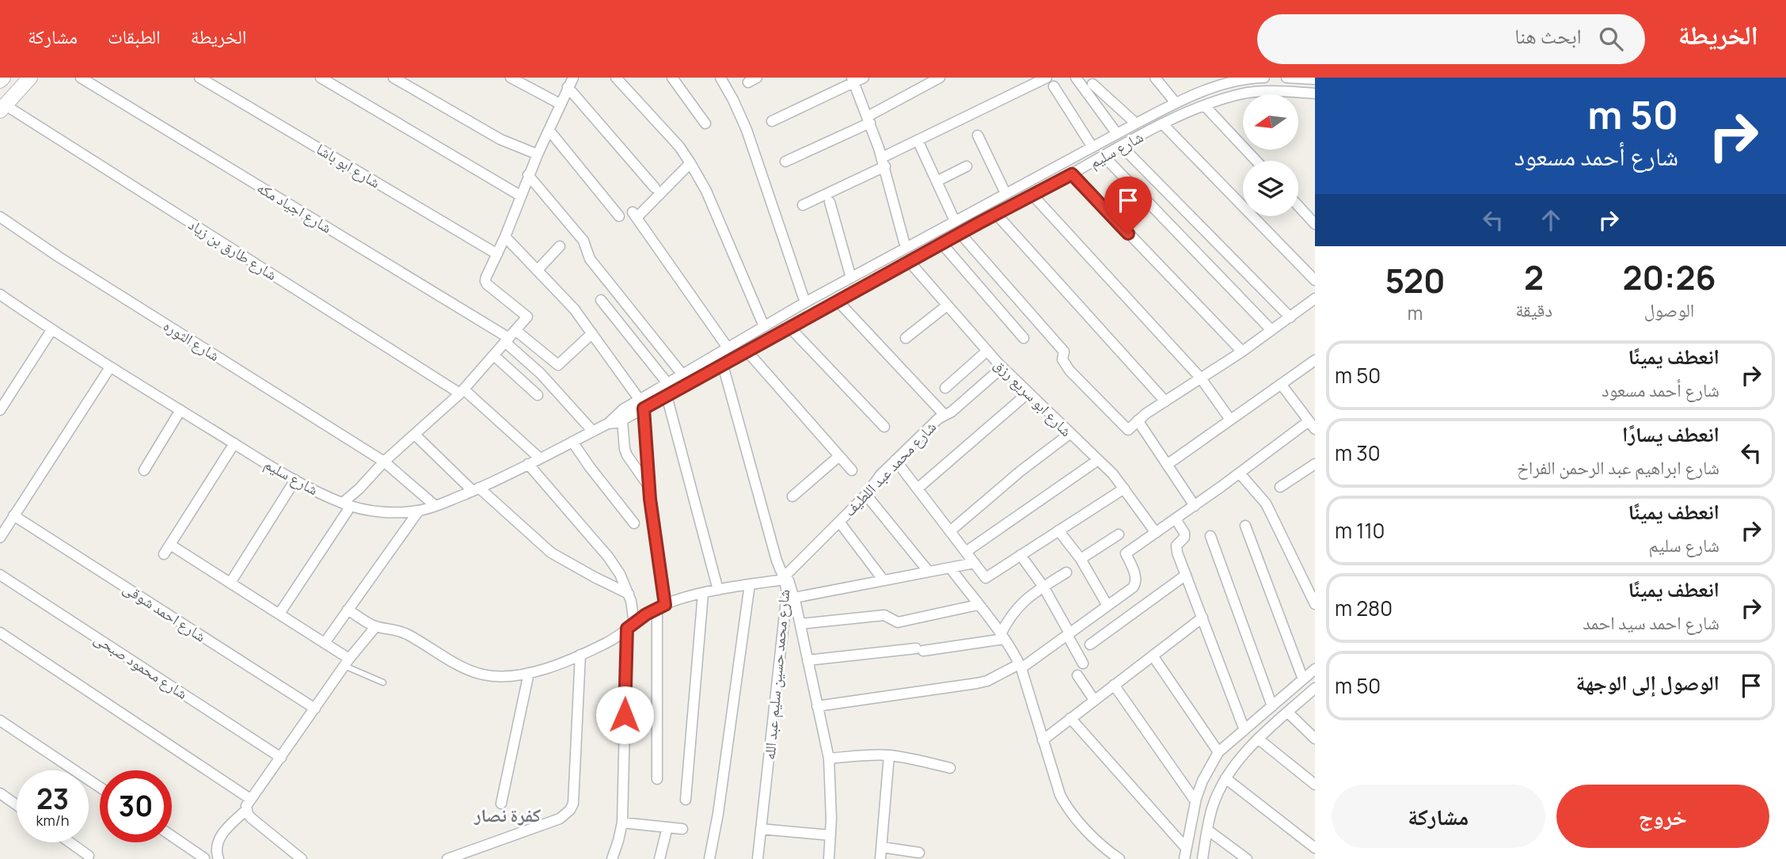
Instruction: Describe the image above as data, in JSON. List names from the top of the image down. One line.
{"streets":{"street":["شارع سليم","شارع ابو باشا","شارع اجياد مكه","شارع طارق بن زياد","شارع الثوره","شارع ابو سريع رزق","شارع محمد عبد اللطيف","شارع احمد شوقى","شارع محمود صبحى","شارع محمد حسين سليم عبد الله"]},"crossings":[["شارع سليم","شارع طارق بن زياد"],["شارع سليم","شارع الثوره"],["شارع سليم","شارع ابو سريع رزق"],["شارع سليم","شارع محمد حسين سليم عبد الله"],["شارع ابو سريع رزق","شارع محمد عبد اللطيف"],["شارع محمد عبد اللطيف","شارع محمد حسين سليم عبد الله"]],"districts":["كفرة نصار"],"north":"left","page":{"header":"الخريطة","search":"ابحث هنا","nav":["الخريطة","الطبقات","مشاركة"],"turn":["50 m","شارع أحمد مسعود"],"eta":["20:26","الوصول","2","دقيقة","520","m"],"list":[{"name":"انعطف يمينًا","note":"شارع أحمد مسعود","value":"50 m"},{"name":"انعطف يسارًا","note":"شارع ابراهيم عبد الرحمن الفراخ","value":"30 m"},{"name":"انعطف يمينًا","note":"شارع سليم","value":"110 m"},{"name":"انعطف يمينًا","note":"شارع احمد سيد احمد","value":"280 m"},{"name":"الوصول إلى الوجهة","value":"50 m"}],"speed":"23 km/h","limit":"30","buttons":["خروج","مشاركة"]}}
